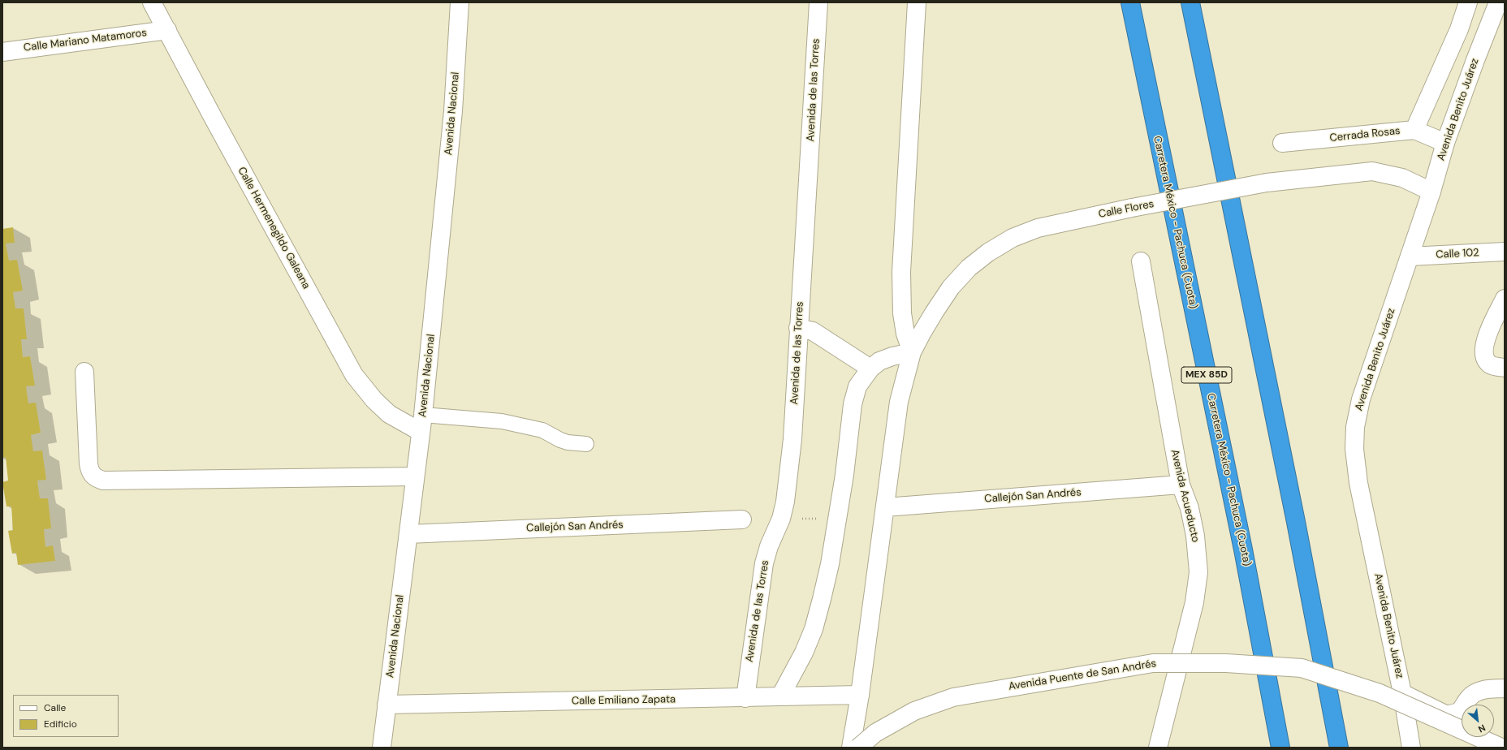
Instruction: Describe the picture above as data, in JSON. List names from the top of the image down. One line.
{"streets":{"highway":["Carretera México - Pachuca (Cuota)","MEX 85D"],"street":["Calle Mariano Matamoros","Avenida de las Torres","Avenida Benito Juárez","Avenida Nacional","Cerrada Rosas","Calle Flores","Calle Hermenegildo Galeana","Calle 102","Callejón San Andrés","Avenida Acueducto","Avenida Puente de San Andrés","Calle Emiliano Zapata"]},"crossings":[["Calle Mariano Matamoros","Calle Hermenegildo Galeana"],["Avenida de las Torres","Calle Emiliano Zapata"],["Avenida Benito Juárez","Cerrada Rosas"],["Avenida Benito Juárez","Calle Flores"],["Avenida Benito Juárez","Calle 102"],["Avenida Nacional","Calle Hermenegildo Galeana"],["Avenida Nacional","Callejón San Andrés"],["Avenida Nacional","Calle Emiliano Zapata"],["Callejón San Andrés","Avenida Acueducto"]],"legend":["Calle","Edificio"],"north":"bottom right"}
